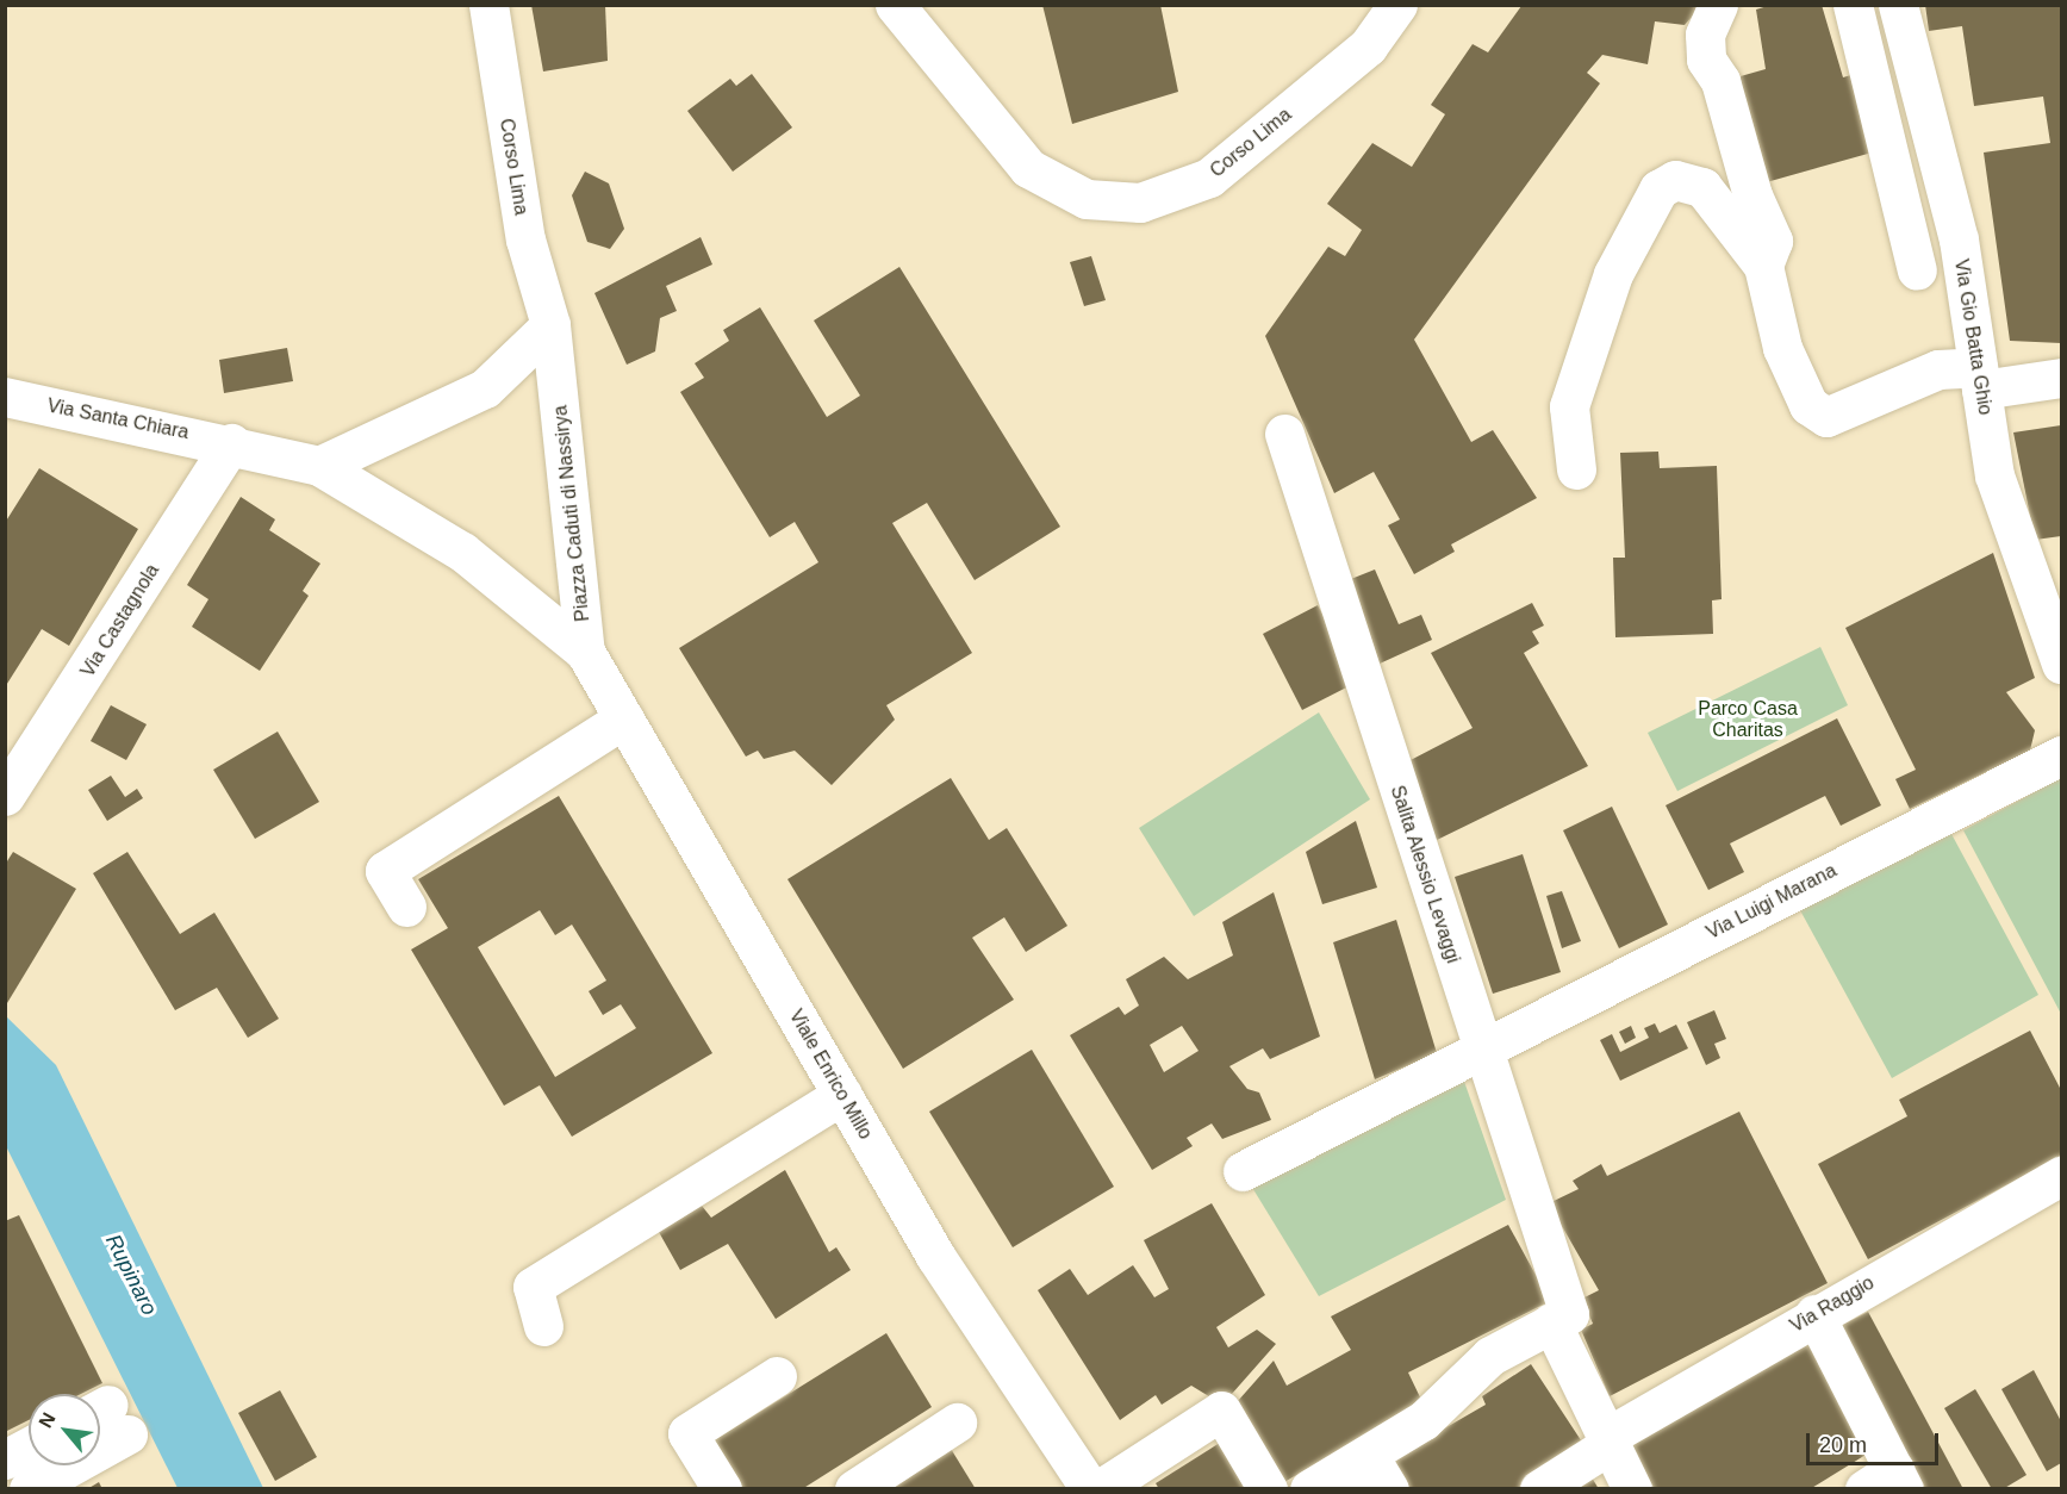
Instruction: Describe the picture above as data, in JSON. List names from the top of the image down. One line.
{"streets":{"street":["Corso Lima","Via Gio Batta Ghio","Via Santa Chiara","Piazza Caduti di Nassirya","Via Castagnola","Salita Alessio Levaggi","Via Luigi Marana","Viale Enrico Millo","Via Raggio"]},"crossings":[["Corso Lima","Piazza Caduti di Nassirya"],["Via Santa Chiara","Piazza Caduti di Nassirya"],["Via Santa Chiara","Via Castagnola"],["Piazza Caduti di Nassirya","Via Castagnola"],["Piazza Caduti di Nassirya","Viale Enrico Millo"],["Salita Alessio Levaggi","Via Luigi Marana"],["Salita Alessio Levaggi","Via Raggio"]],"water":["Rupinaro"],"parks":["Parco Casa Charitas"],"scale_bar":"20 m","north":"top left"}
